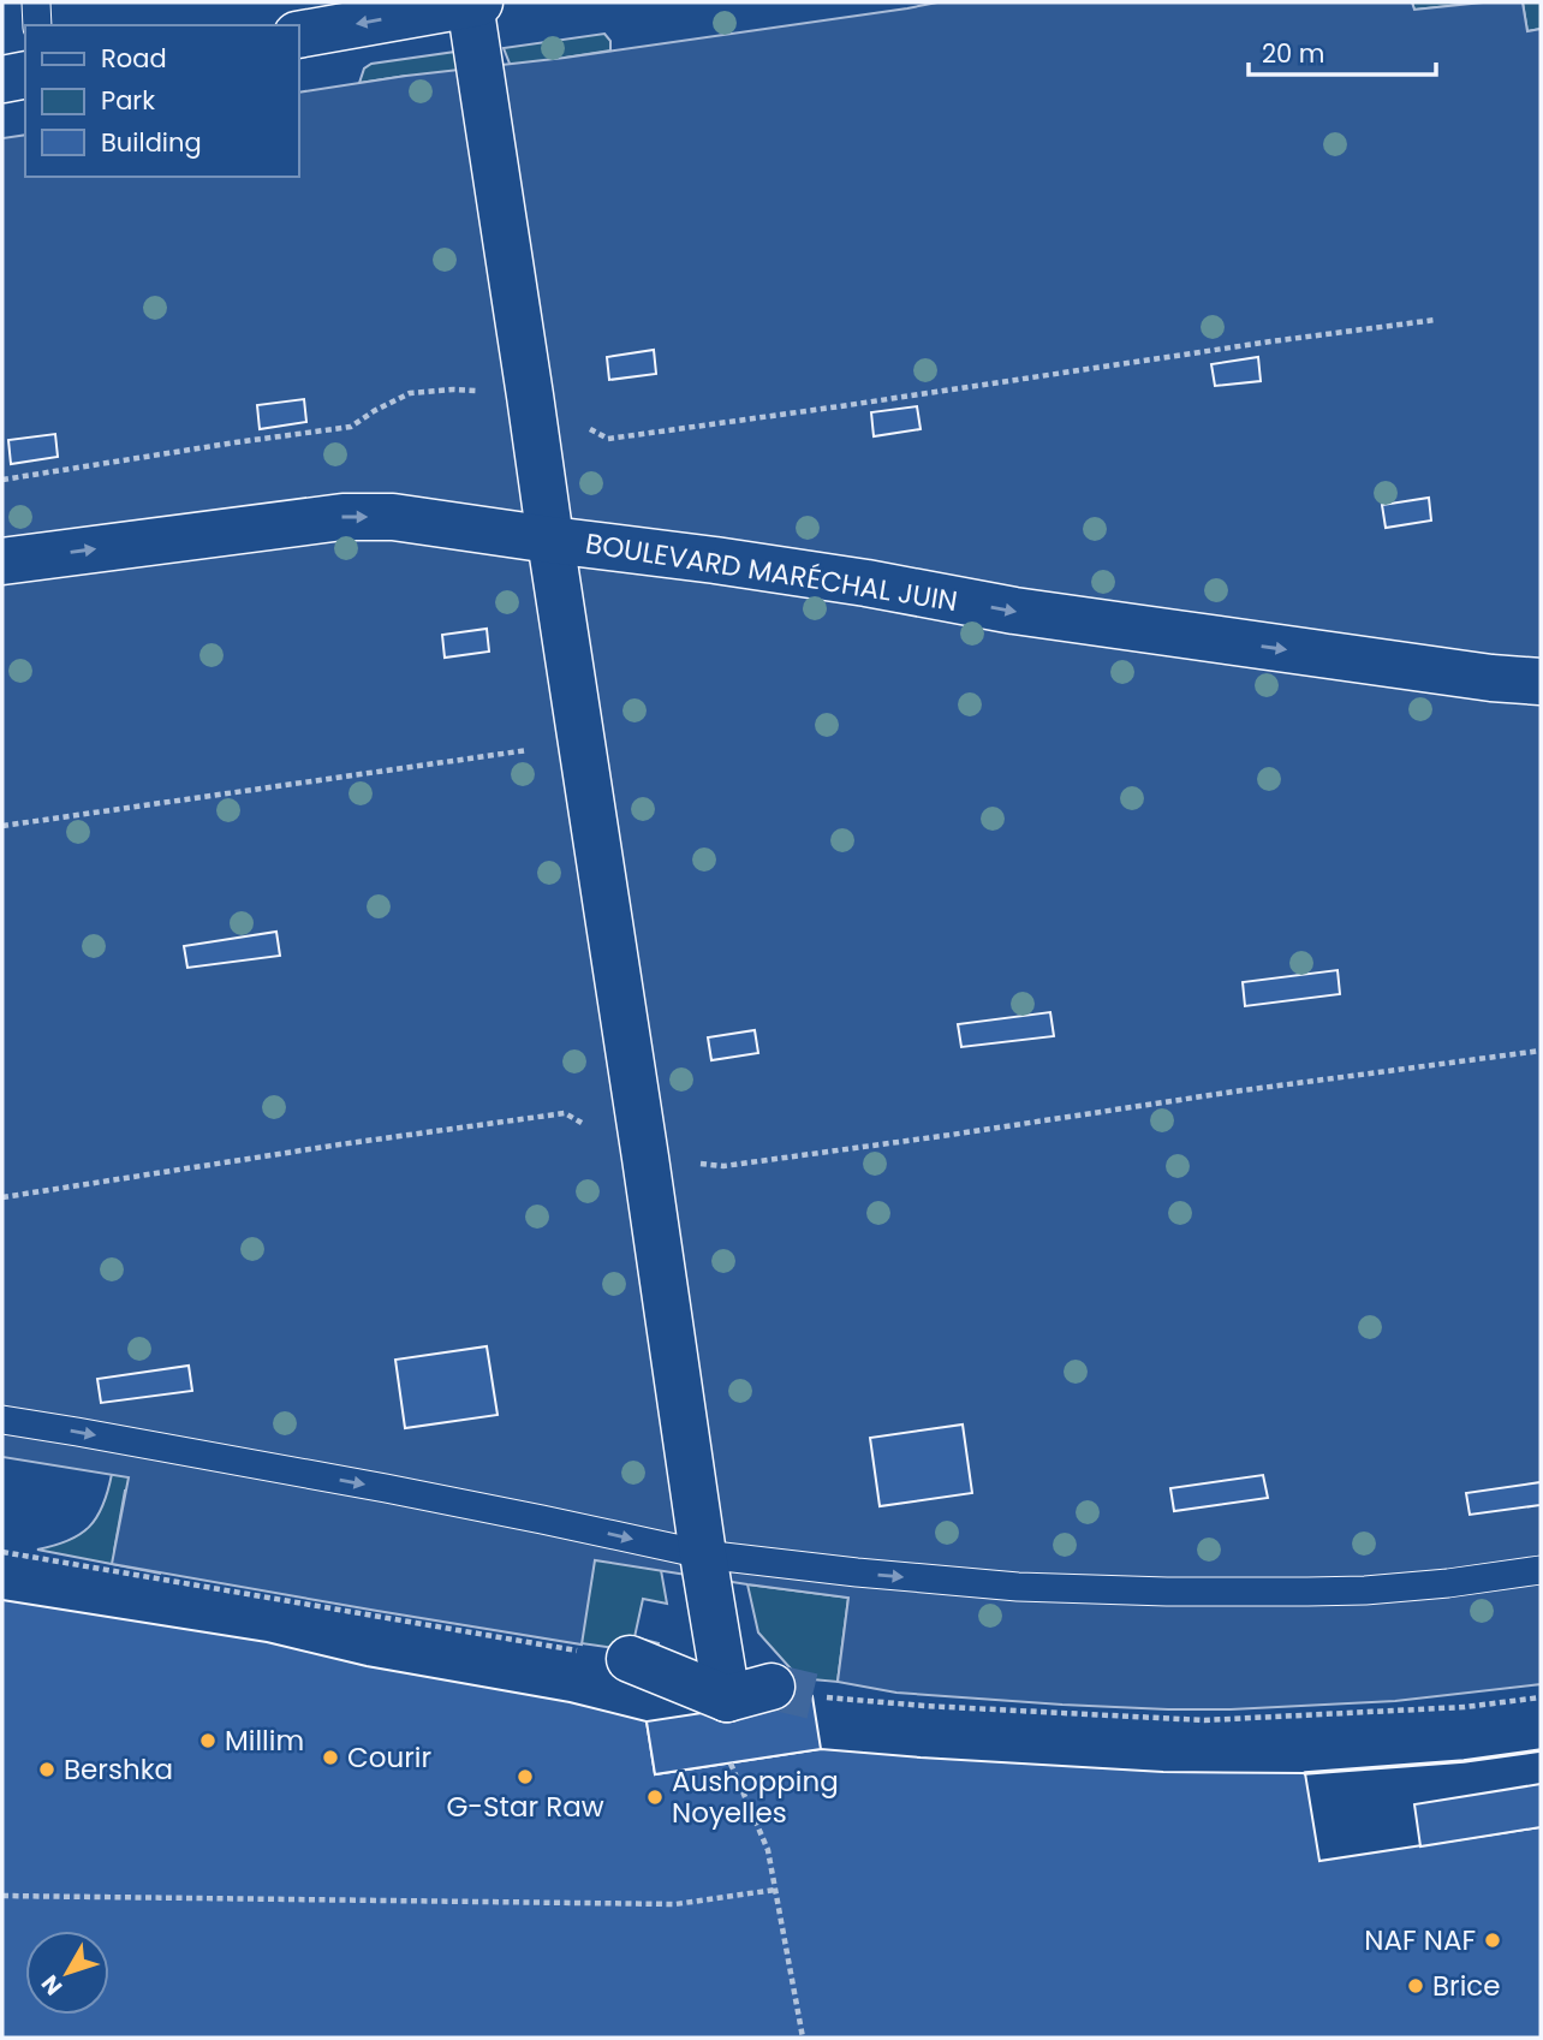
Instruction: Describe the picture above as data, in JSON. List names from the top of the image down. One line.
{"streets":{"street":["BOULEVARD MARÉCHAL JUIN"]},"one_way":["BOULEVARD MARÉCHAL JUIN"],"places":["Millim","Courir","Bershka","G-Star Raw","Aushopping Noyelles","NAF NAF","Brice"],"legend":["Road","Park","Building"],"scale_bar":"20 m","north":"bottom left"}
